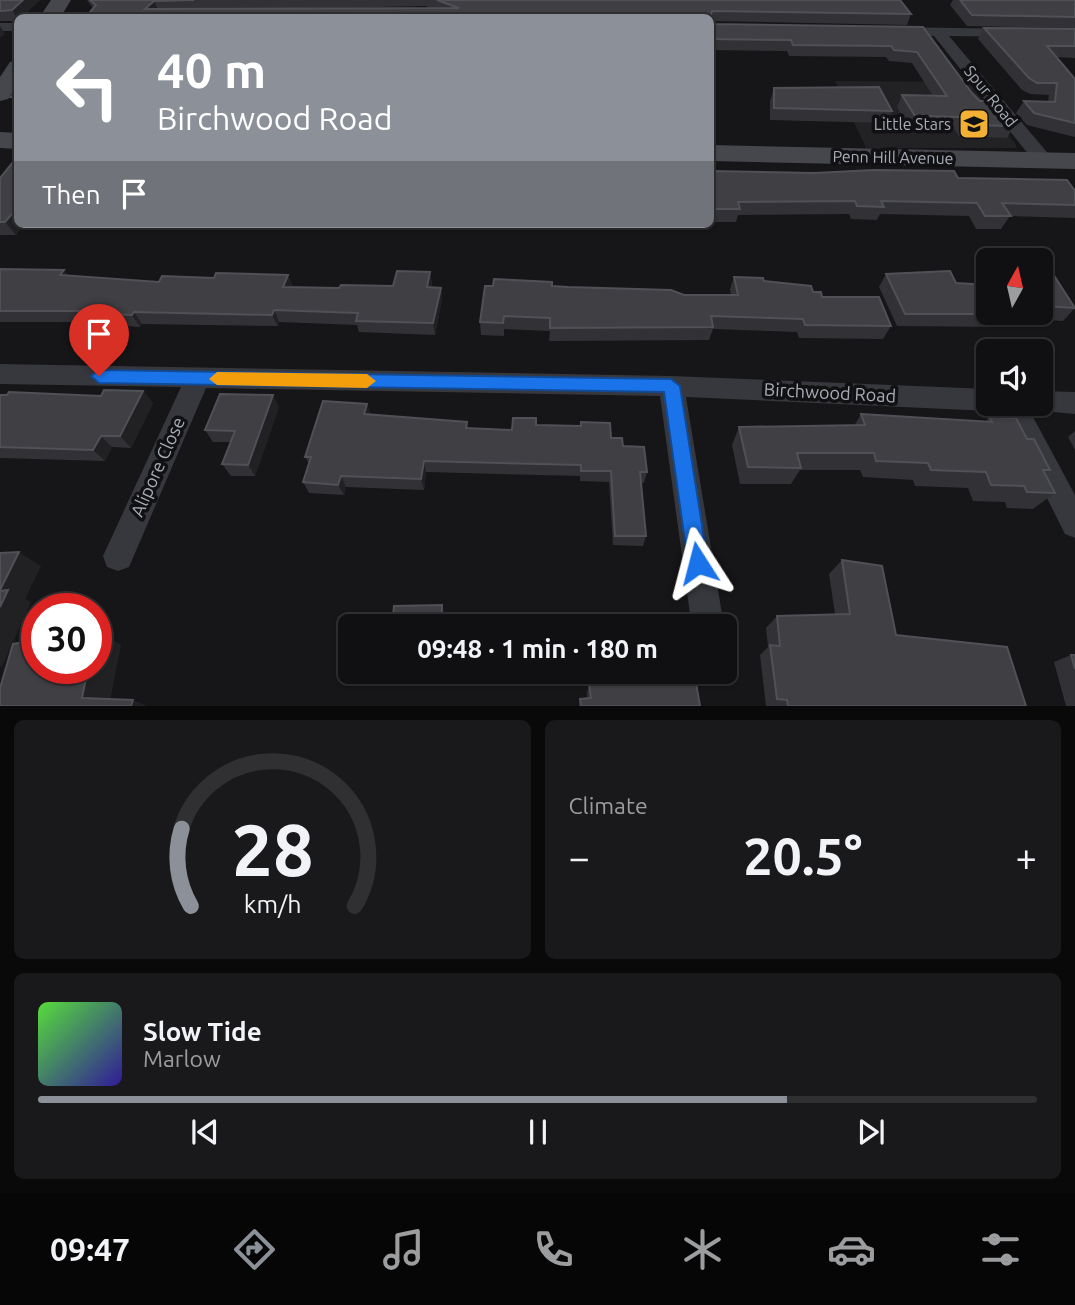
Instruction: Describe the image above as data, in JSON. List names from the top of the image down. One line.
{"streets":{"street":["Spur Road","Penn Hill Avenue","Birchwood Road","Alipore Close"]},"crossings":[["Spur Road","Penn Hill Avenue"],["Birchwood Road","Alipore Close"]],"places":{"school or university":["Little Stars"]},"north":"top","page":{"turn":["40 m","Birchwood Road"],"then":"Then","limit":"30","trip":"09:48 · 1 min · 180 m","tile":"Climate","heat":["−","20.5°","+"],"song":["Slow Tide","Marlow"],"tabs":"09:47","gauge":["28","km/h"]}}
